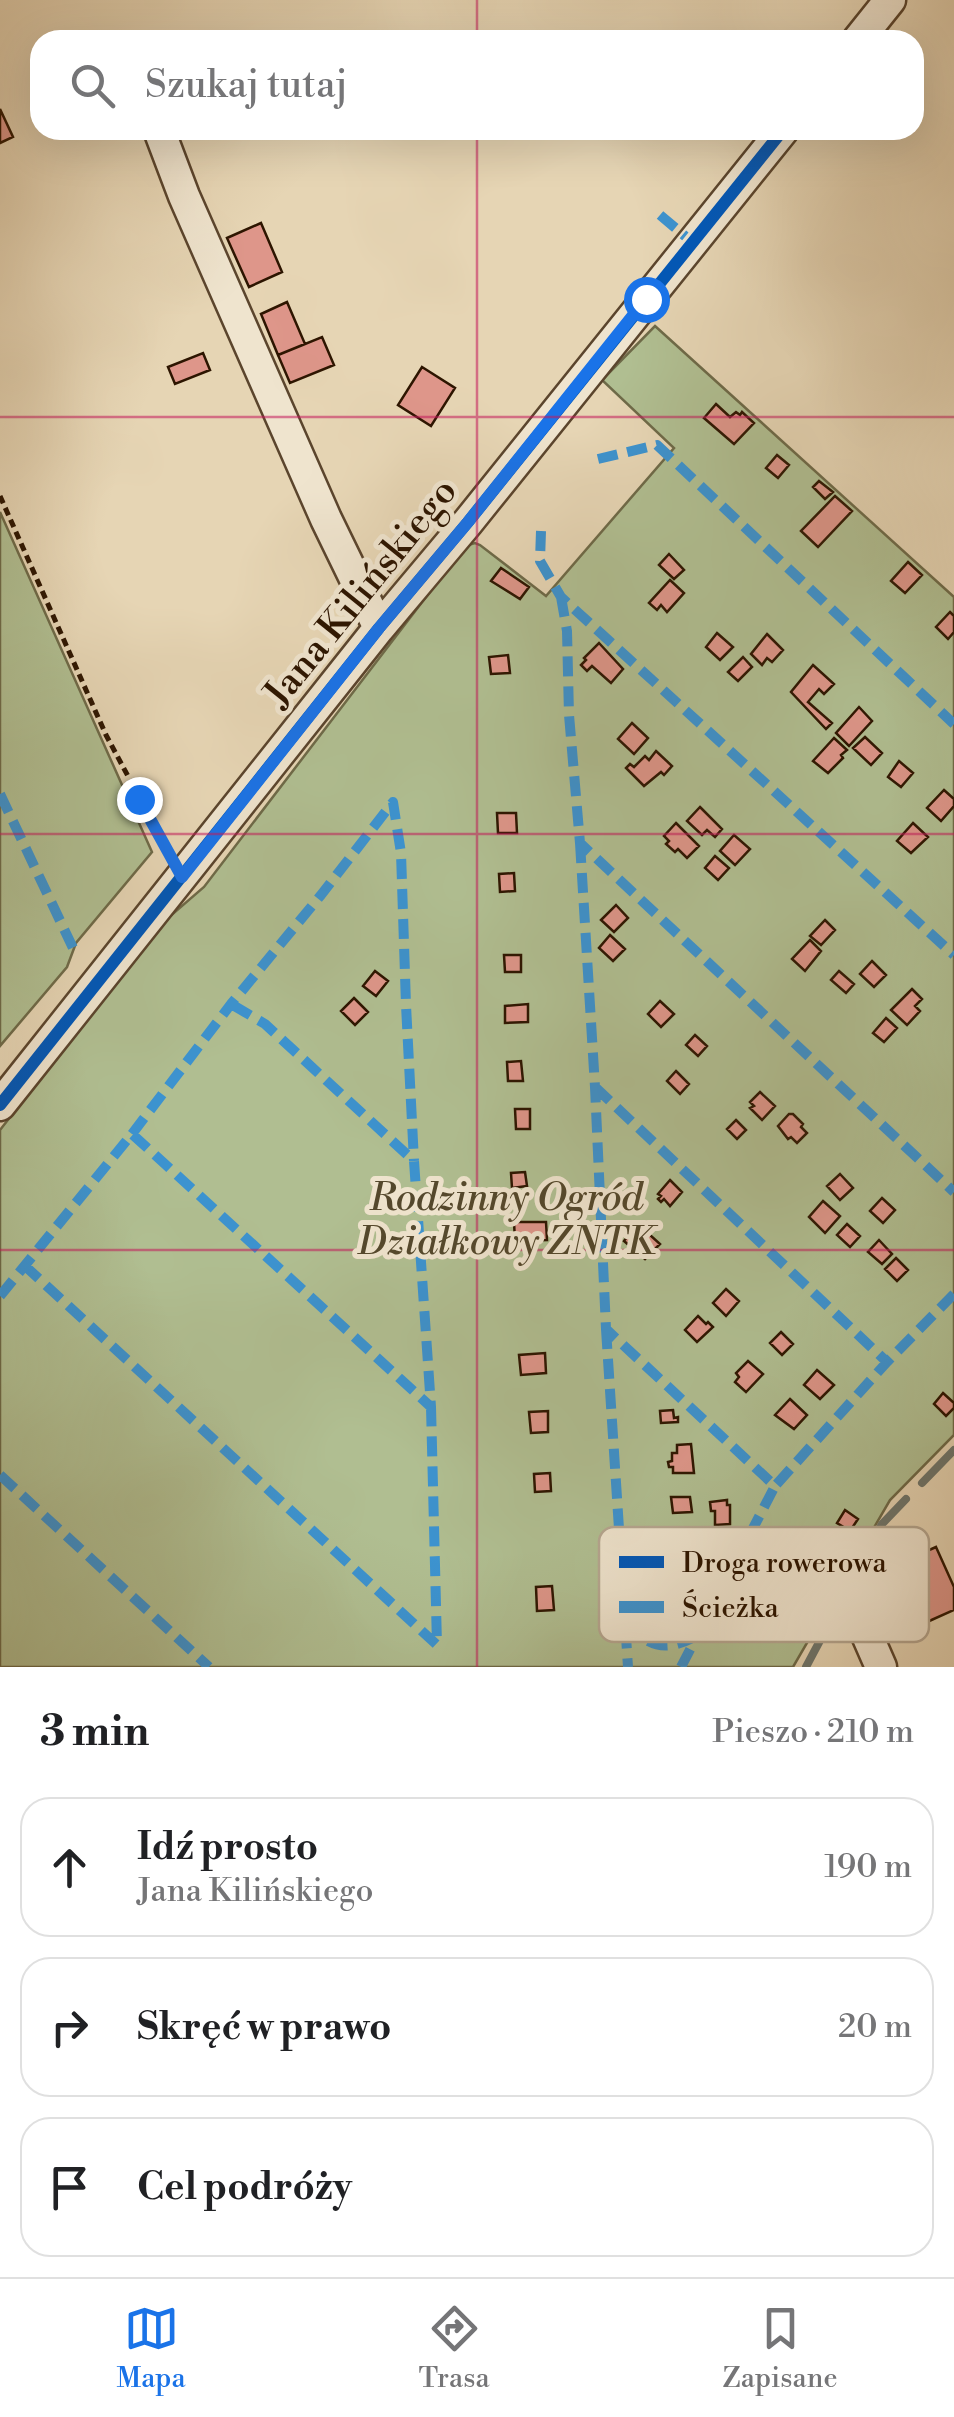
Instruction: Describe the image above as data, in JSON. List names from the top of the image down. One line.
{"streets":{"street":["Jana Kilińskiego"]},"parks":["Rodzinny Ogród Działkowy ZNTK"],"legend":["Droga rowerowa","Ścieżka"],"page":{"search":"Szukaj tutaj","heading":["3 min","Pieszo · 210 m"],"list":[["Idź prosto","Jana Kilińskiego","190 m"],["Skręć w prawo","20 m"],"Cel podróży"],"nav":["Mapa","Trasa","Zapisane"]}}
